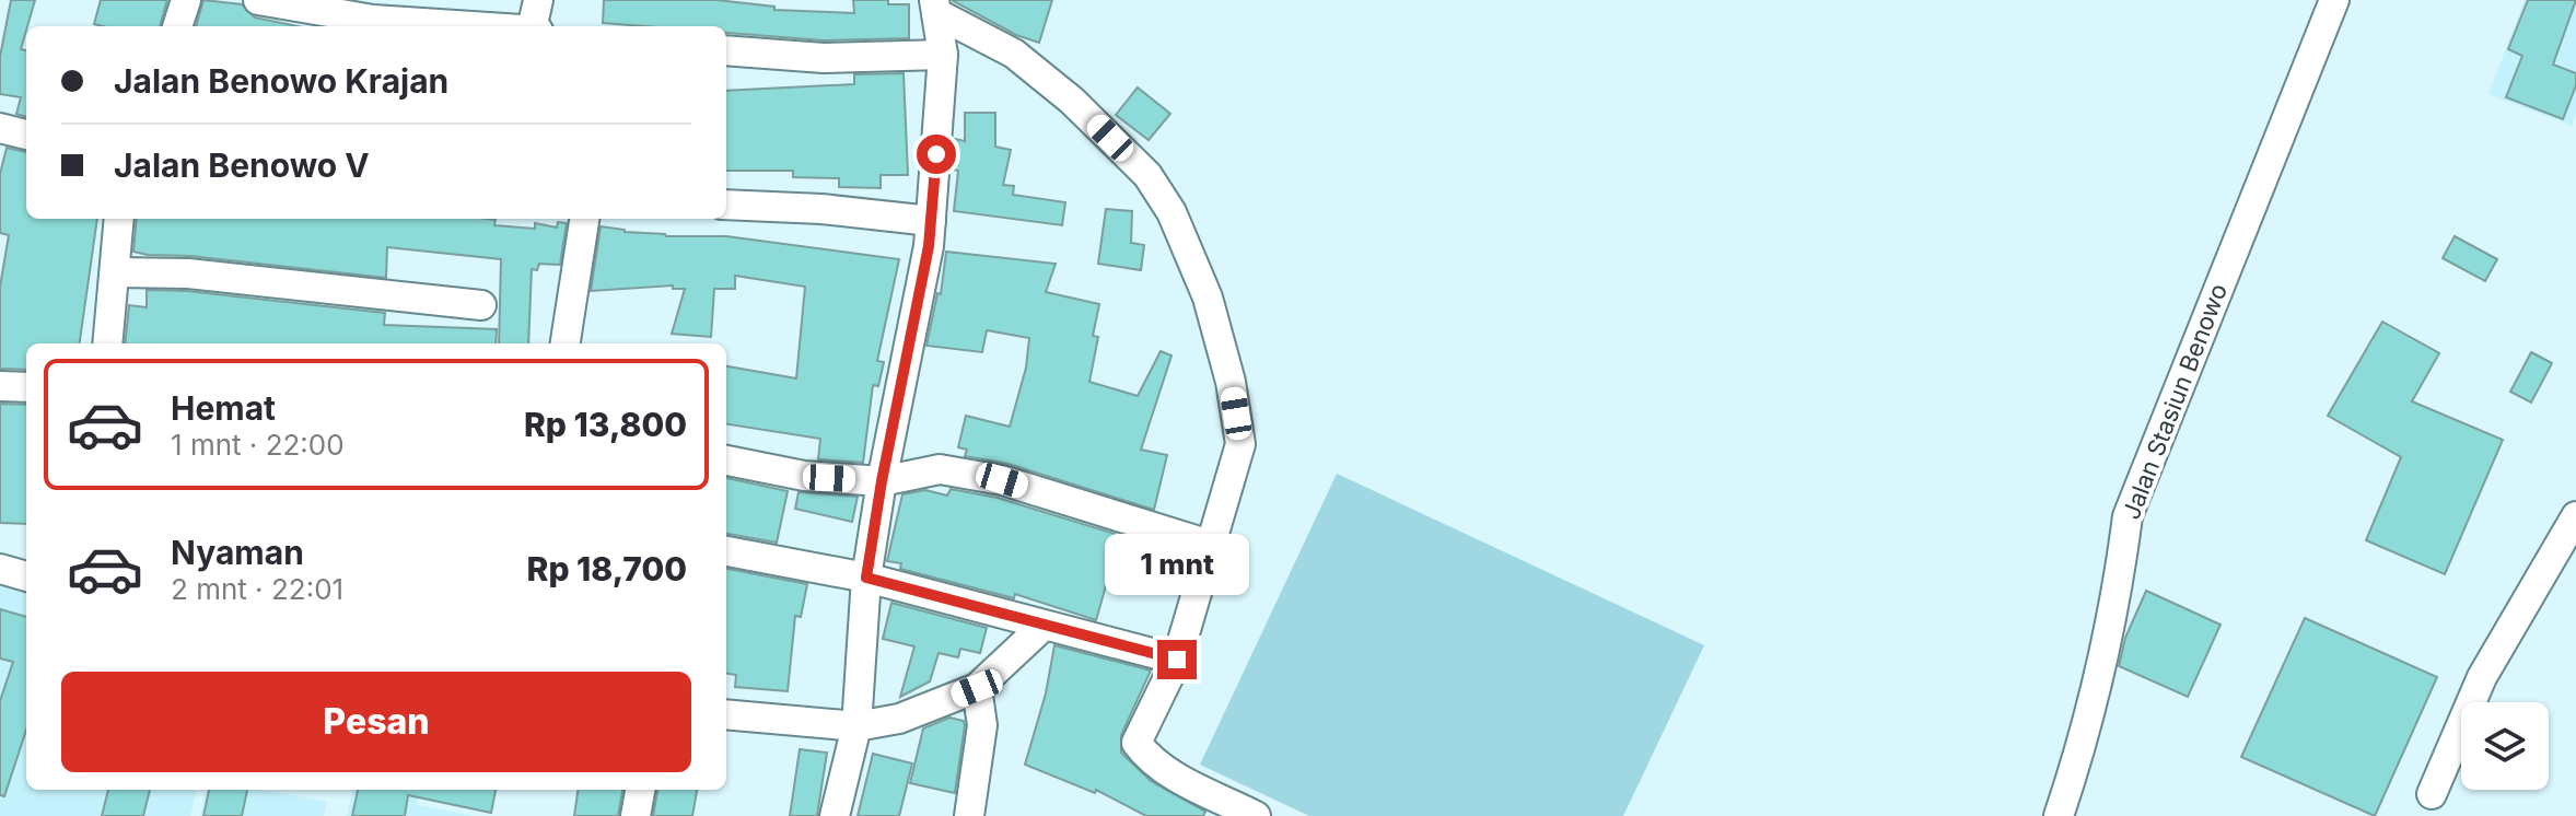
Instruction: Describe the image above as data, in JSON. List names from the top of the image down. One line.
{"streets":{"street":["Jalan Stasiun Benowo"]},"page":{"banner":["Jalan Benowo Krajan","Jalan Benowo V"],"list":[{"name":"Hemat","note":"1 mnt · 22:00","value":"Rp 13,800"},{"name":"Nyaman","note":"2 mnt · 22:01","value":"Rp 18,700"}],"bubble":"1 mnt","buttons":"Pesan"}}
